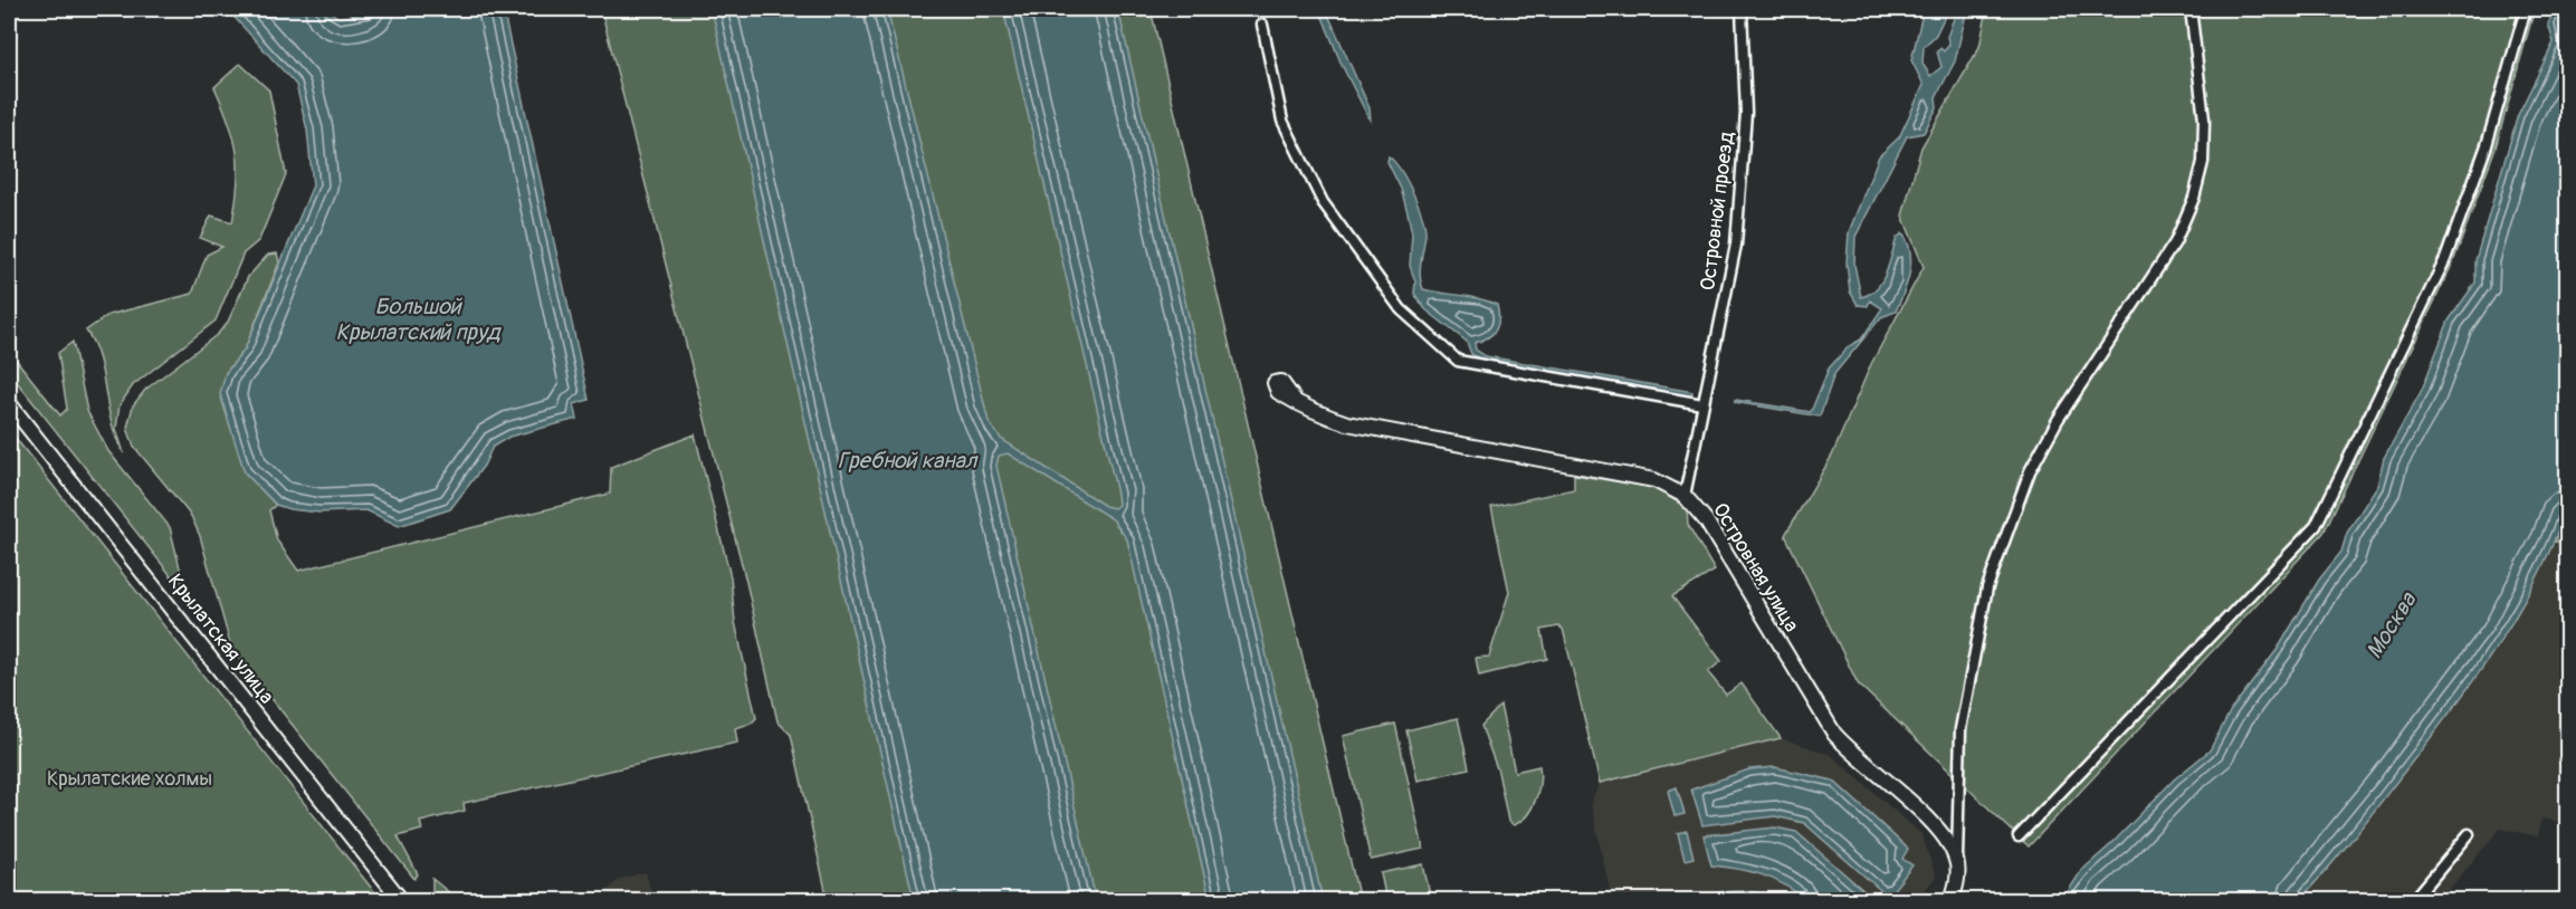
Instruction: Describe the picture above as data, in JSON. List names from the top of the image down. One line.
{"streets":{"street":["Островной проезд","Островная улица","Крылатская улица"]},"crossings":[["Островной проезд","Островная улица"]],"water":["Большой Крылатский пруд","Гребной канал","Москва"],"parks":["Крылатские холмы"]}
